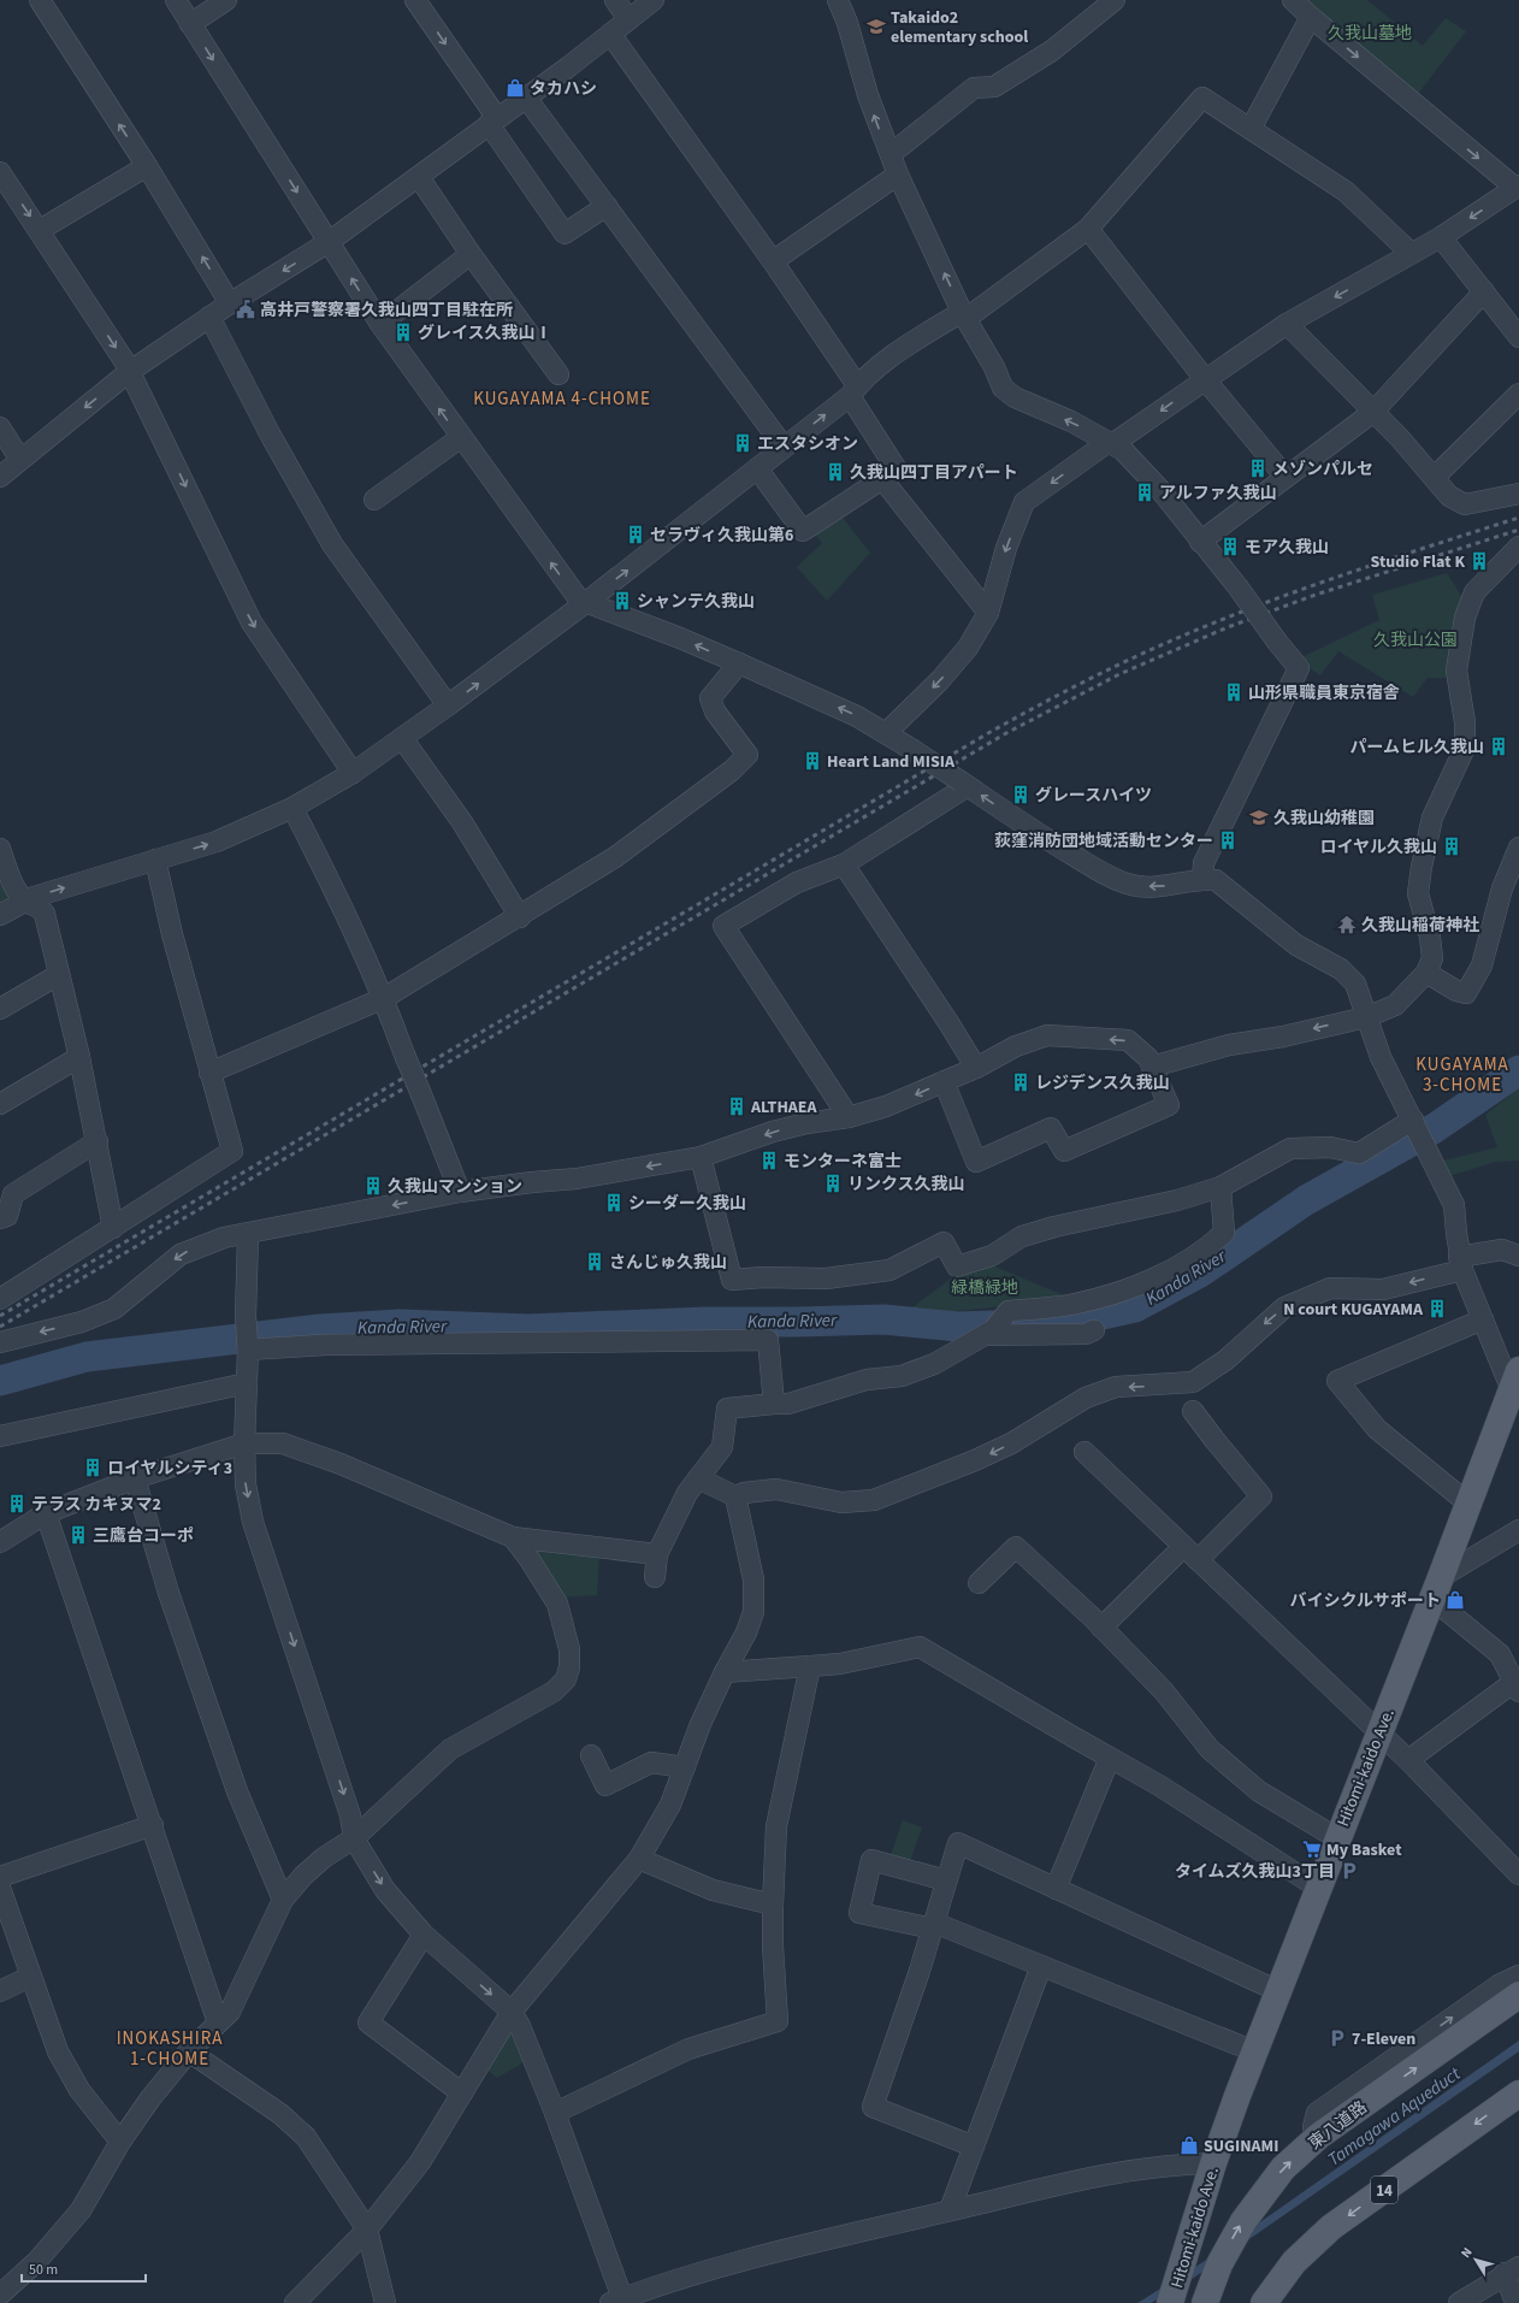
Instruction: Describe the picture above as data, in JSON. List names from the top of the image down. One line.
{"streets":{"main road":["Hitomi-kaido Ave.","東八道路","14"]},"districts":["KUGAYAMA 4-CHOME","KUGAYAMA 3-CHOME","INOKASHIRA 1-CHOME"],"water":["Kanda River","Tamagawa Aqueduct"],"parks":["久我山墓地","久我山公園","緑橋緑地"],"places":{"school or university":["Takaido2 elementary school","久我山幼稚園"],"shop":["タカハシ","バイシクルサポート","SUGINAMI"],"public building":["高井戸警察署久我山四丁目駐在所"],"building":["グレイス久我山Ⅰ","エスタシオン","メゾンパルセ","久我山四丁目アパート","アルファ久我山","セラヴィ久我山第6","モア久我山","Studio Flat K","シャンテ久我山","山形県職員東京宿舎","パームヒル久我山","Heart Land MISIA","グレースハイツ","荻窪消防団地域活動センター","ロイヤル久我山","レジデンス久我山","ALTHAEA","モンターネ富士","リンクス久我山","久我山マンション","シーダー久我山","さんじゅ久我山","N court KUGAYAMA","ロイヤルシティ3","テラス カキヌマ2","三鷹台コーポ"],"temple":["久我山稲荷神社"],"supermarket":["My Basket"],"parking":["タイムズ久我山3丁目","7-Eleven"]},"scale_bar":"50 m","north":"top left"}
